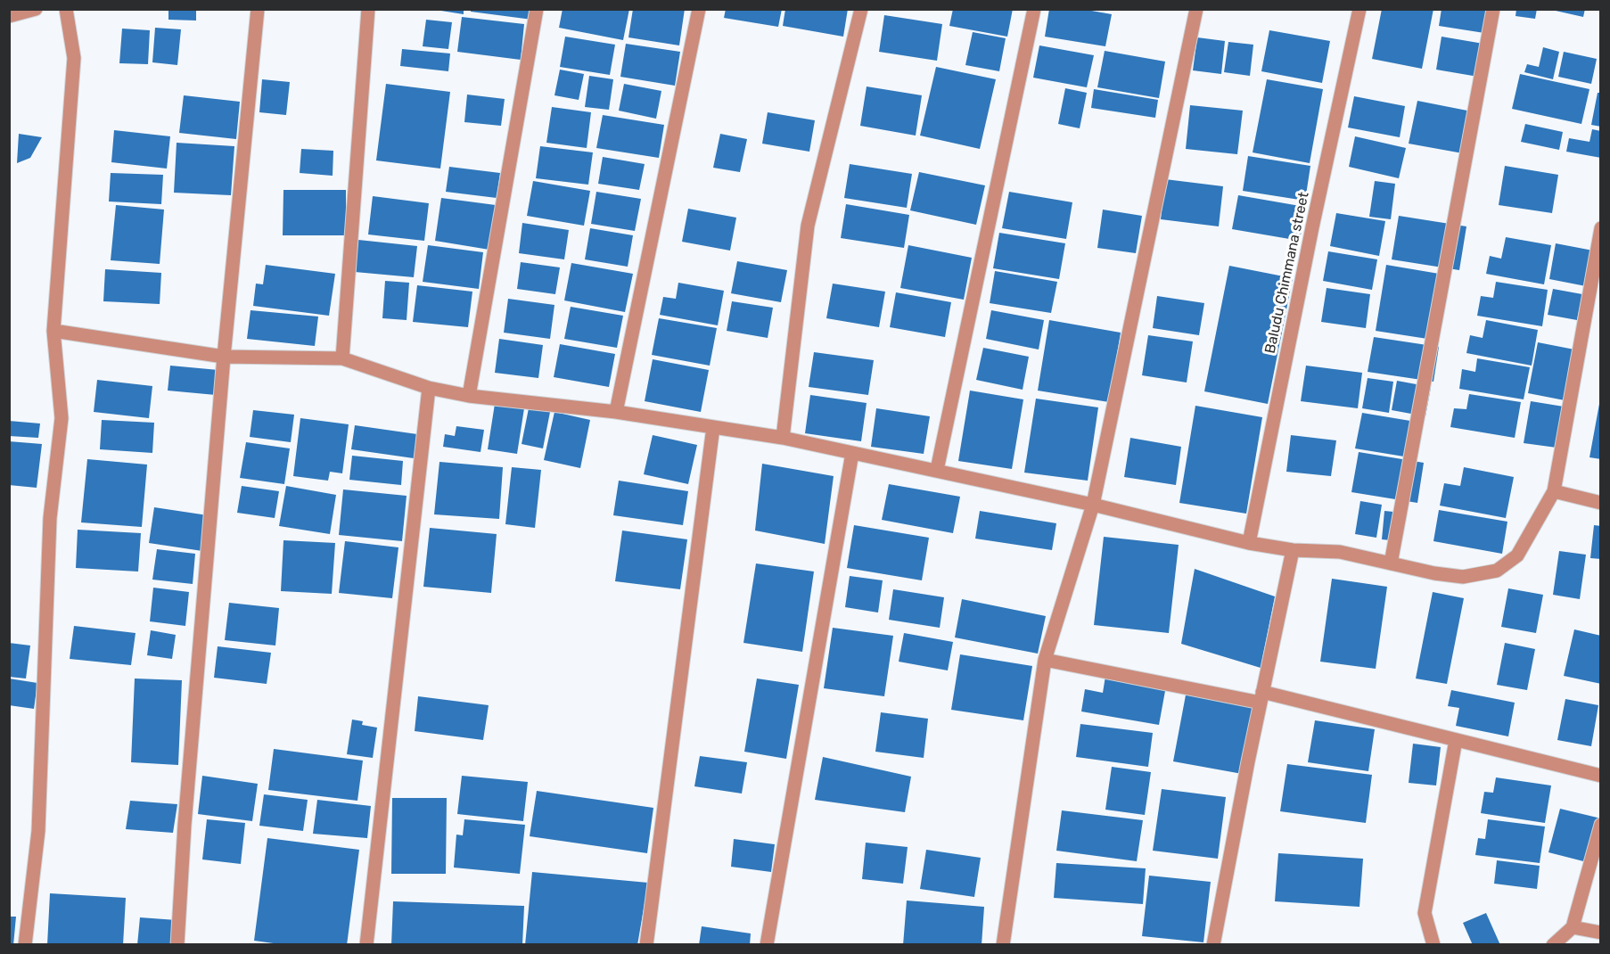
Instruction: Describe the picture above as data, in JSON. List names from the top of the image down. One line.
{"streets":{"street":["Baludu Chimmana street"]}}
